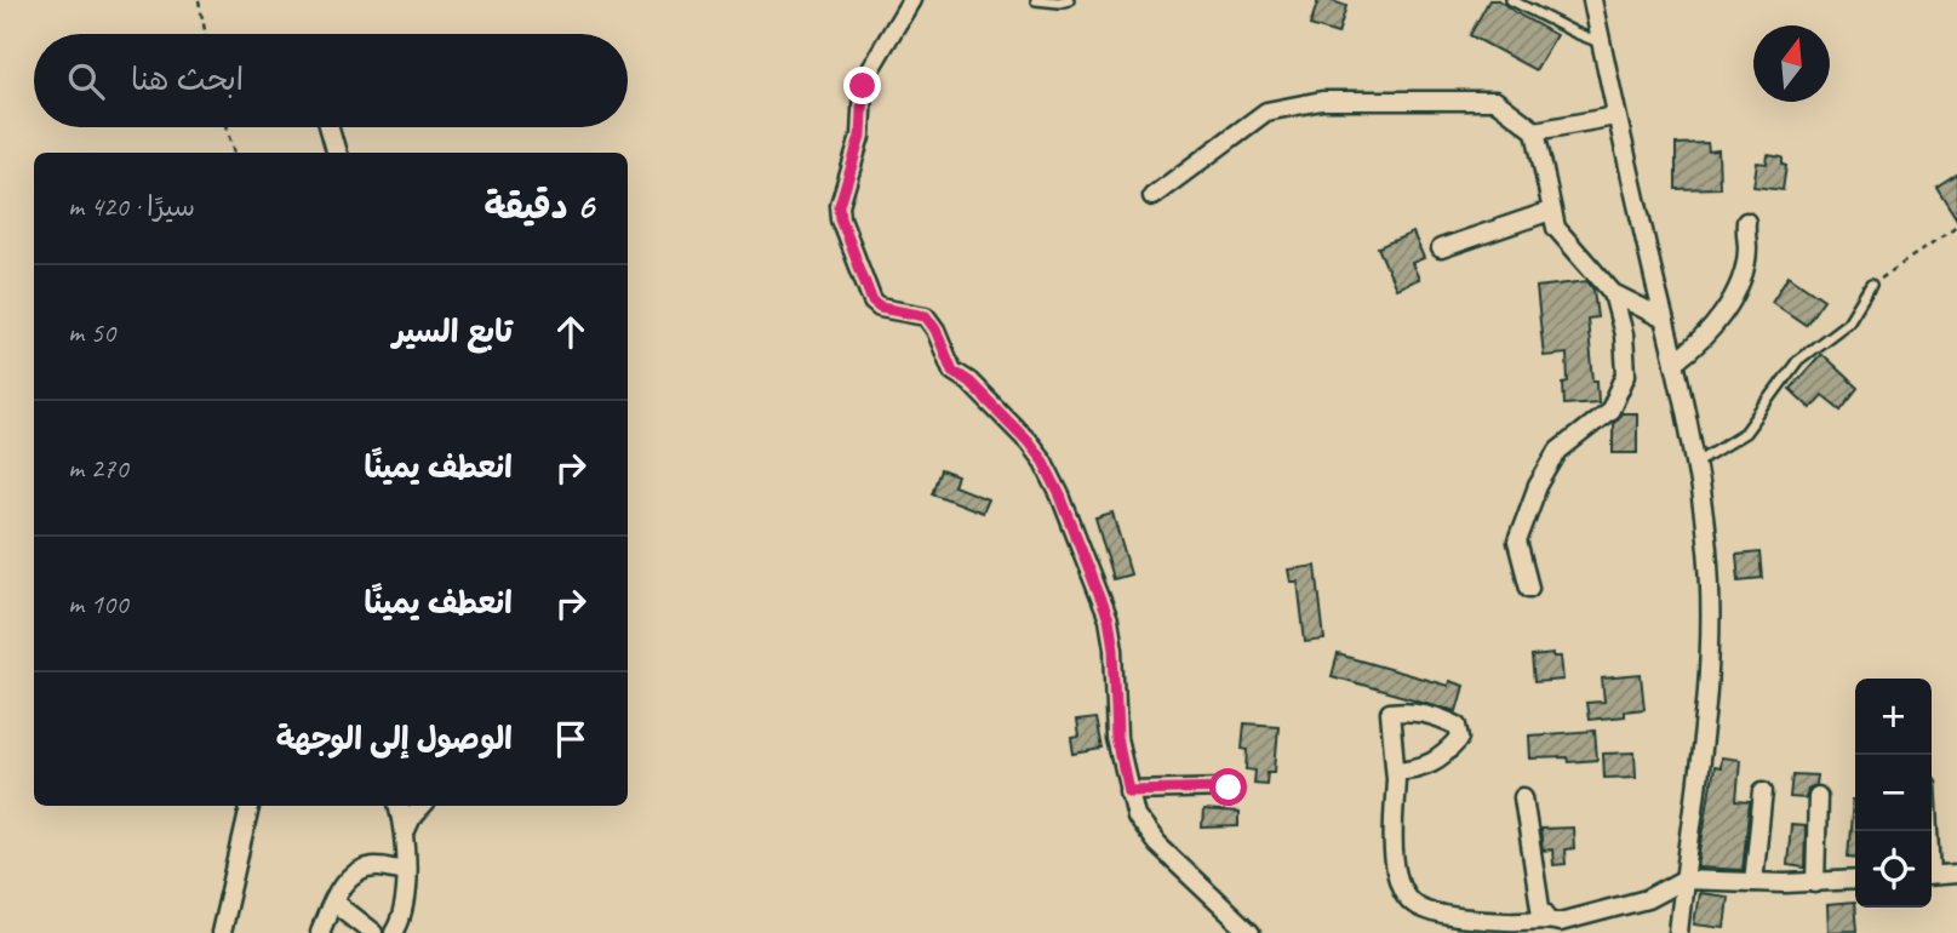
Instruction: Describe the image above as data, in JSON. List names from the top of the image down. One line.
{"north":"top","page":{"search":"ابحث هنا","heading":["6 دقيقة","سيرًا · 420 m"],"list":[["تابع السير","50 m"],["انعطف يمينًا","270 m"],["انعطف يمينًا","100 m"],"الوصول إلى الوجهة"],"map_buttons":["+","−"]}}
